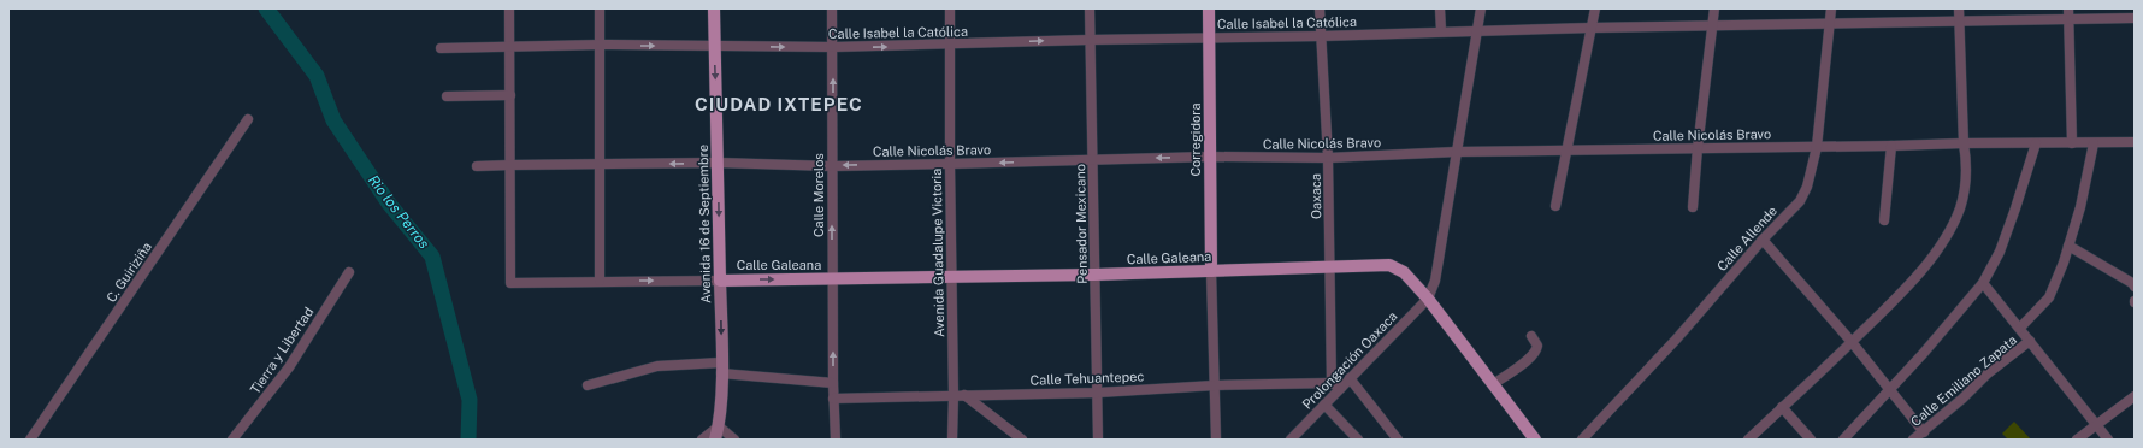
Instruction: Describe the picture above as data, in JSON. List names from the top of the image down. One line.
{"streets":{"main road":["Corregidora","Avenida 16 de Septiembre","Calle Galeana"],"street":["Calle Isabel la Católica","Calle Nicolás Bravo","Calle Morelos","Oaxaca","Pensador Mexicano","Calle Allende","Avenida Guadalupe Victoria","C. Guiriziña","Tierra y Libertad","Prolongación Oaxaca","Calle Tehuantepec","Calle Emiliano Zapata"]},"crossings":[["Calle Isabel la Católica","Corregidora"],["Calle Isabel la Católica","Calle Morelos"],["Calle Isabel la Católica","Oaxaca"],["Calle Isabel la Católica","Avenida 16 de Septiembre"],["Calle Isabel la Católica","Pensador Mexicano"],["Calle Isabel la Católica","Calle Allende"],["Calle Isabel la Católica","Avenida Guadalupe Victoria"],["Calle Nicolás Bravo","Corregidora"],["Calle Nicolás Bravo","Calle Morelos"],["Calle Nicolás Bravo","Oaxaca"],["Calle Nicolás Bravo","Avenida 16 de Septiembre"],["Calle Nicolás Bravo","Pensador Mexicano"],["Calle Nicolás Bravo","Calle Allende"],["Calle Nicolás Bravo","Avenida Guadalupe Victoria"],["Corregidora","Calle Galeana"],["Calle Morelos","Calle Galeana"],["Calle Morelos","Calle Tehuantepec"],["Oaxaca","Calle Galeana"],["Oaxaca","Prolongación Oaxaca"],["Oaxaca","Calle Tehuantepec"],["Avenida 16 de Septiembre","Calle Galeana"],["Pensador Mexicano","Calle Galeana"],["Pensador Mexicano","Calle Tehuantepec"],["Avenida Guadalupe Victoria","Calle Galeana"],["Avenida Guadalupe Victoria","Calle Tehuantepec"],["Calle Galeana","Prolongación Oaxaca"],["Prolongación Oaxaca","Calle Tehuantepec"]],"one_way":["Calle Morelos","Avenida 16 de Septiembre"],"districts":["CIUDAD IXTEPEC"],"water":["Rio los Perros"]}
